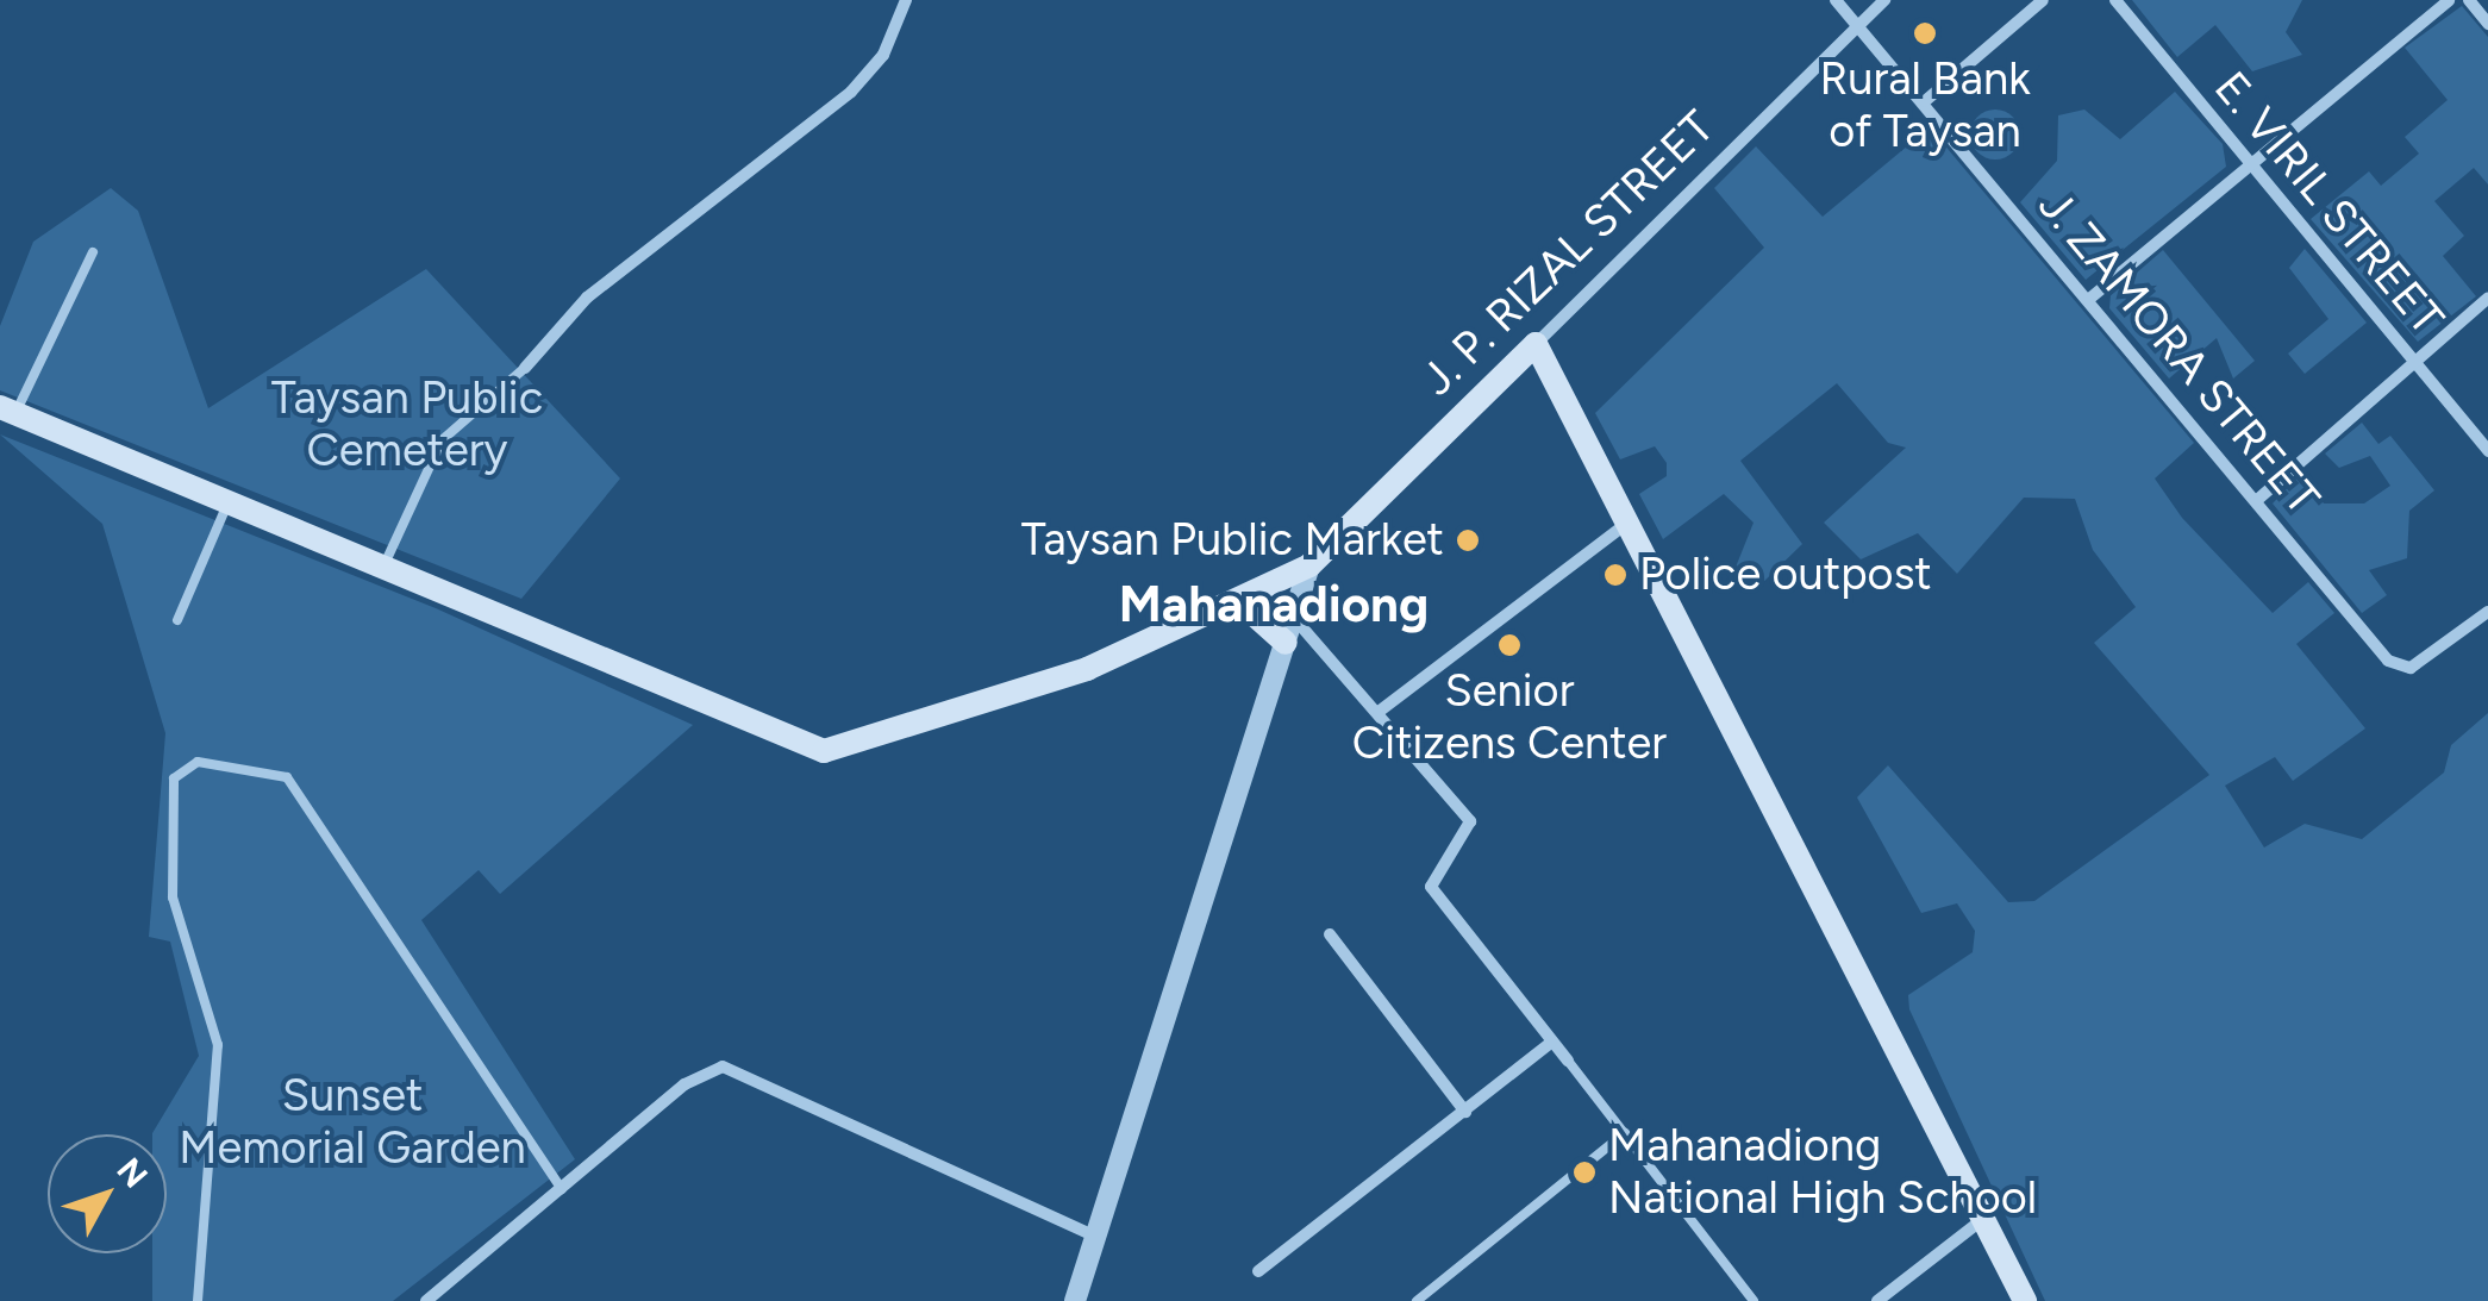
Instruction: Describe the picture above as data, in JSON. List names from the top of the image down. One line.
{"streets":{"main road":["J. P. RIZAL STREET"],"street":["E. VIRIL STREET","J. ZAMORA STREET"]},"crossings":[["J. P. RIZAL STREET","J. ZAMORA STREET"]],"districts":["Mahanadiong"],"parks":["Taysan Public Cemetery","Sunset Memorial Garden"],"places":["Rural Bank of Taysan","Taysan Public Market","Police outpost","Senior Citizens Center","Mahanadiong National High School"],"north":"top right"}
